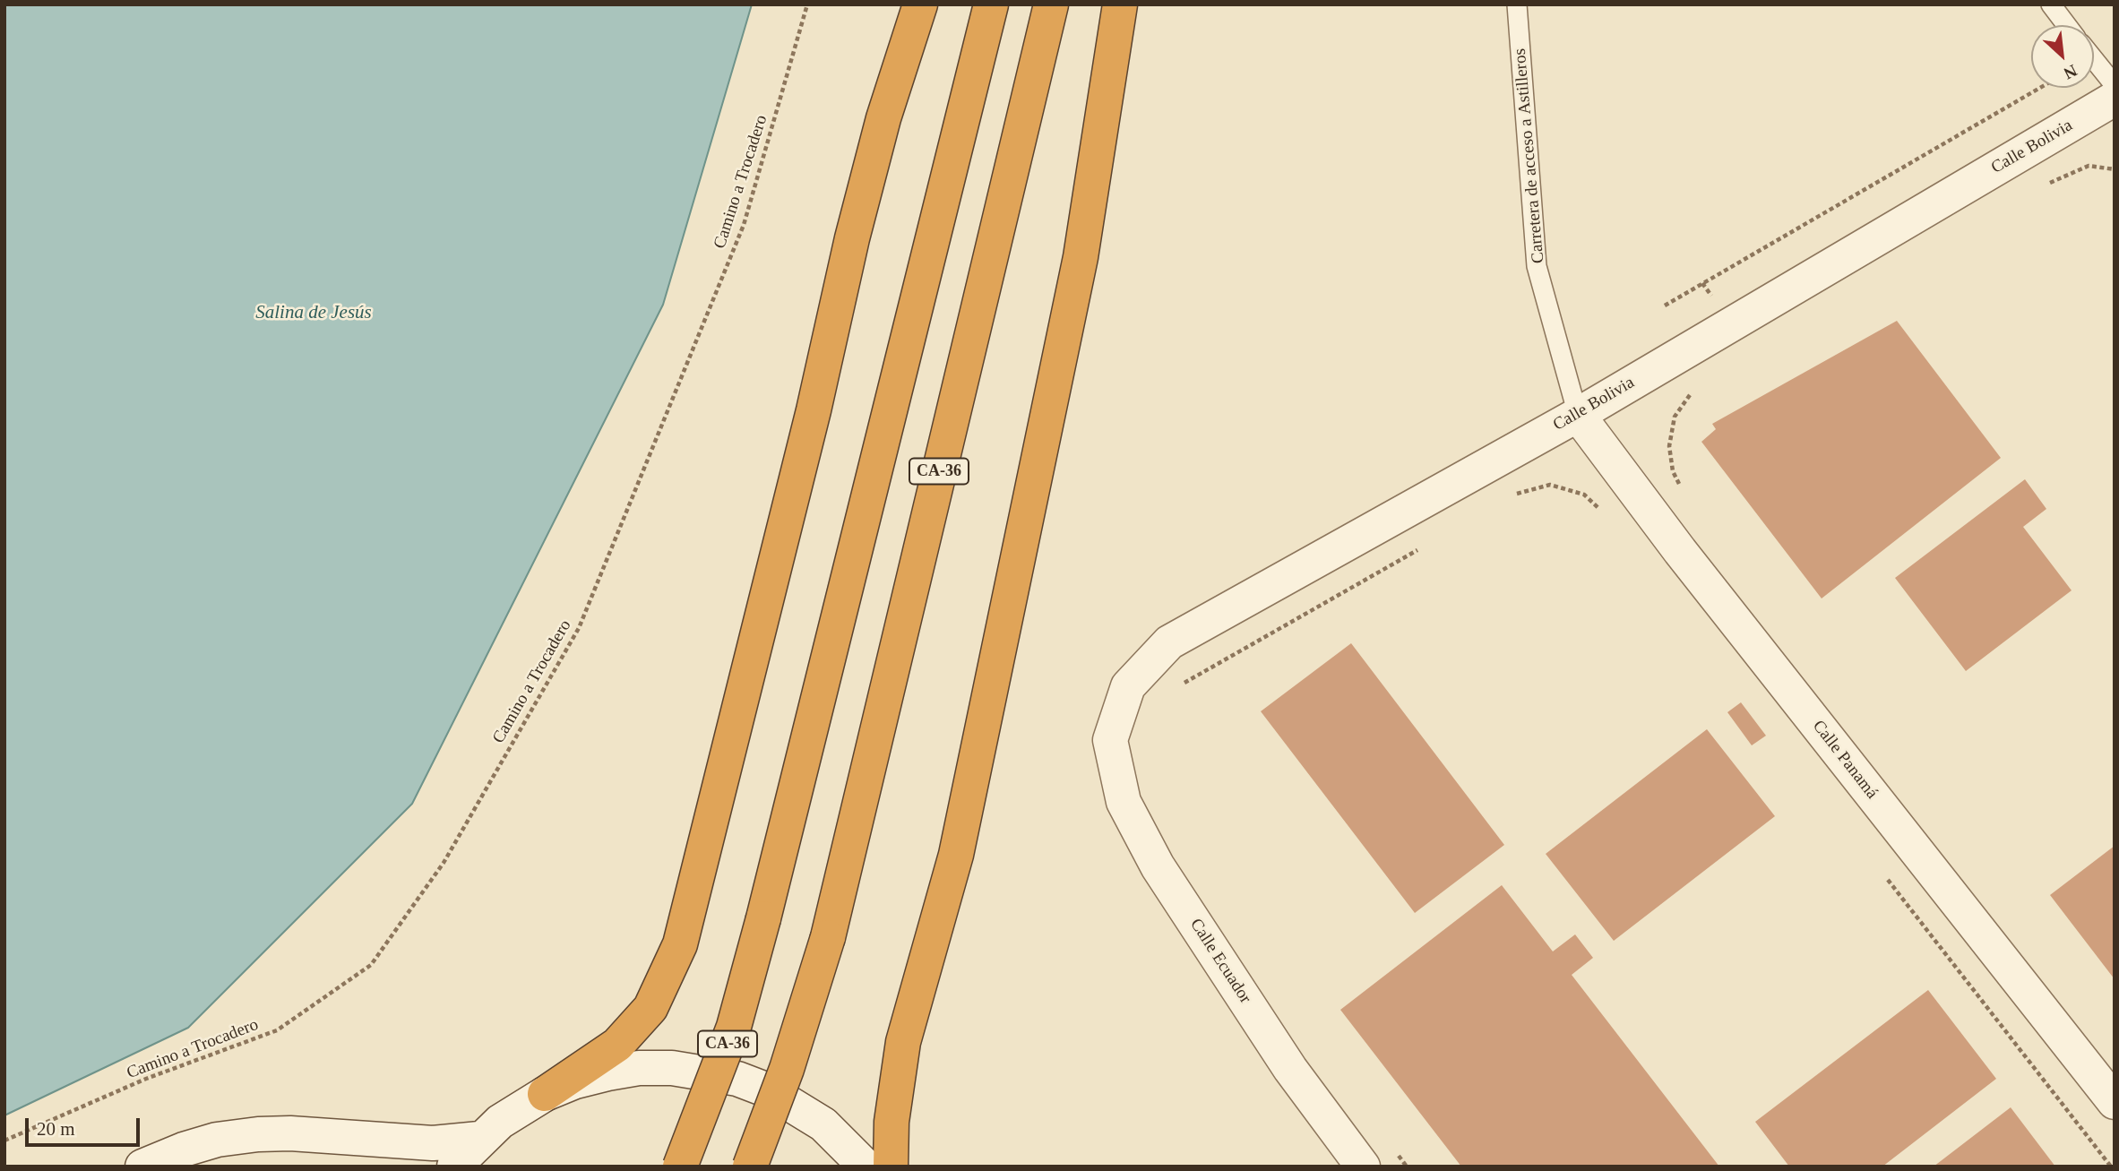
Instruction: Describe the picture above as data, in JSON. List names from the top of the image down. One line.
{"streets":{"highway":["CA-36"],"street":["Calle Bolivia","Calle Panamá","Calle Ecuador"],"lane":["Carretera de acceso a Astilleros"],"path":["Camino a Trocadero"]},"crossings":[["Calle Bolivia","Carretera de acceso a Astilleros"],["Calle Bolivia","Calle Panamá"],["Calle Bolivia","Calle Ecuador"],["Carretera de acceso a Astilleros","Calle Panamá"]],"water":["Salina de Jesús"],"scale_bar":"20 m","north":"bottom right"}
